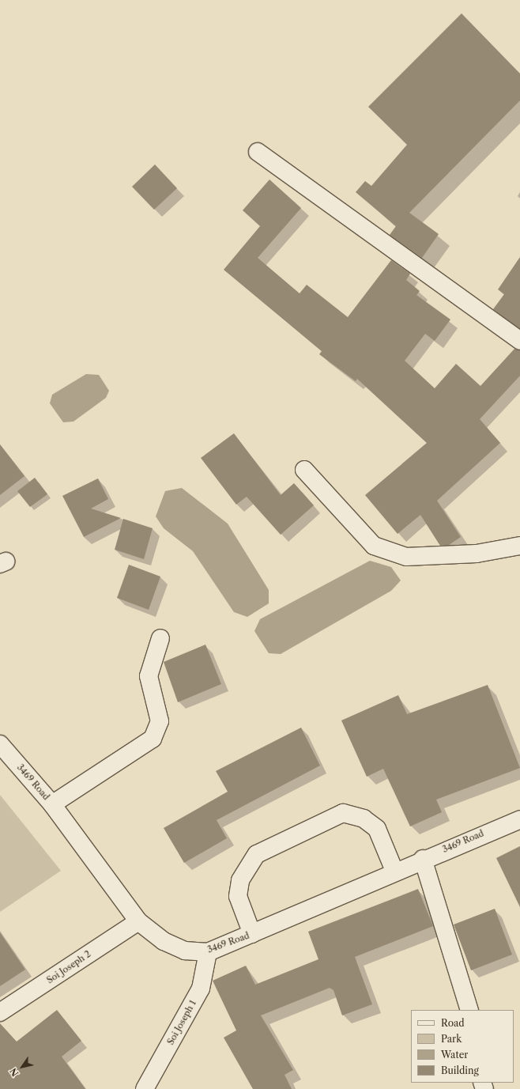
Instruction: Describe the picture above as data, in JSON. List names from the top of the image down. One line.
{"streets":{"street":["3469 Road","Soi Joseph 2","Soi Joseph 1"]},"crossings":[["3469 Road","Soi Joseph 2"],["3469 Road","Soi Joseph 1"]],"legend":["Road","Park","Water","Building"],"north":"bottom left"}
